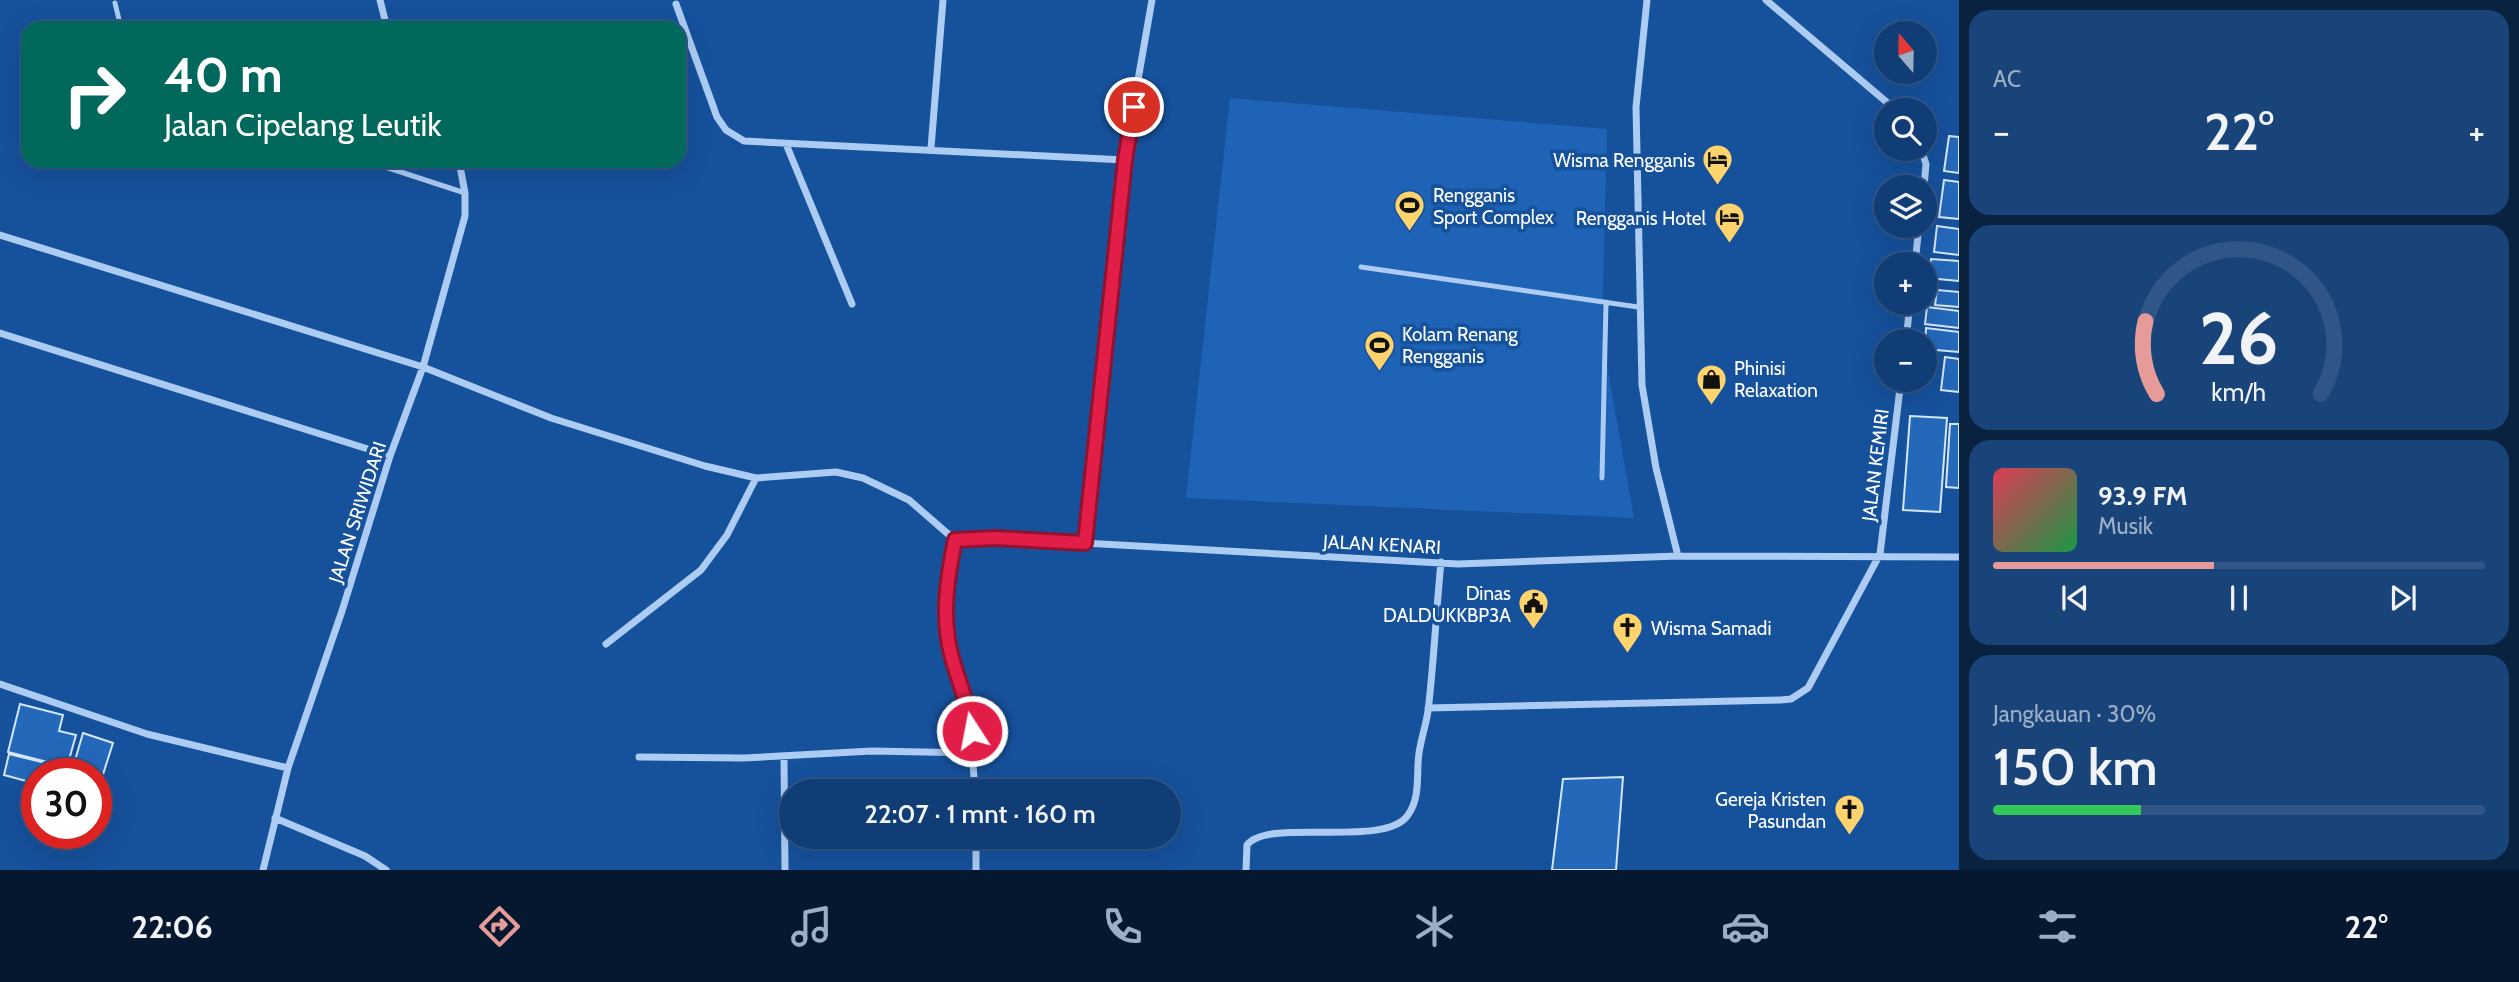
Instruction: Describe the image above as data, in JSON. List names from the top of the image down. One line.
{"streets":{"street":["JALAN KEMIRI","JALAN SRIWIDARI","JALAN KENARI"]},"crossings":[["JALAN KEMIRI","JALAN KENARI"]],"places":{"hotel":["Wisma Rengganis","Rengganis Hotel"],"sports":["Rengganis Sport Complex","Kolam Renang Rengganis"],"shop":["Phinisi Relaxation"],"public building":["Dinas DALDUKKBP3A"],"church":["Wisma Samadi","Gereja Kristen Pasundan"]},"north":"top","page":{"tile":["AC",["Jangkauan · 30%","150 km"]],"map_buttons":["+","−"],"turn":["40 m","Jalan Cipelang Leutik"],"heat":["−","22°","+"],"song":["93.9 FM","Musik"],"limit":"30","trip":"22:07 · 1 mnt · 160 m","tabs":["22:06","22°"],"gauge":["26","km/h"]}}
